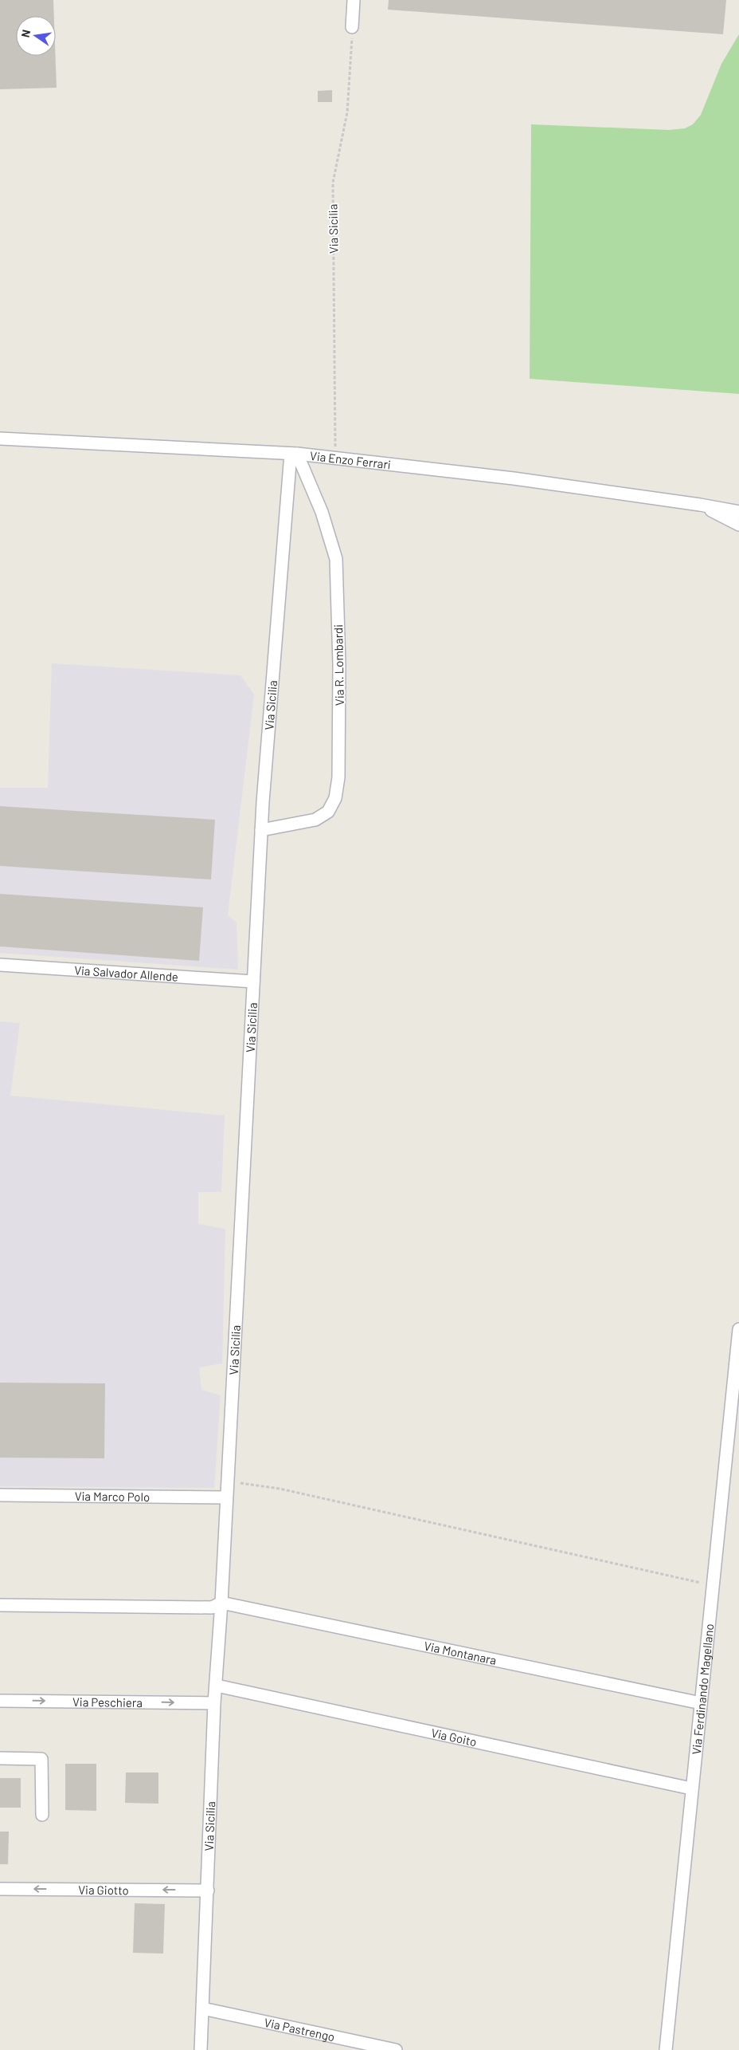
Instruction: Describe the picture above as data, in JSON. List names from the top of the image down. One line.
{"streets":{"street":["Via Sicilia","Via Enzo Ferrari","Via R. Lombardi","Via Salvador Allende","Via Marco Polo","Via Montanara","Via Ferdinando Magellano","Via Peschiera","Via Goito","Via Giotto","Via Pastrengo"]},"crossings":[["Via Sicilia","Via Enzo Ferrari"],["Via Sicilia","Via R. Lombardi"],["Via Sicilia","Via Salvador Allende"],["Via Sicilia","Via Marco Polo"],["Via Sicilia","Via Montanara"],["Via Sicilia","Via Peschiera"],["Via Sicilia","Via Goito"],["Via Sicilia","Via Giotto"],["Via Sicilia","Via Pastrengo"],["Via Enzo Ferrari","Via R. Lombardi"],["Via Montanara","Via Ferdinando Magellano"],["Via Ferdinando Magellano","Via Goito"]],"one_way":["Via Giotto"],"north":"left"}
